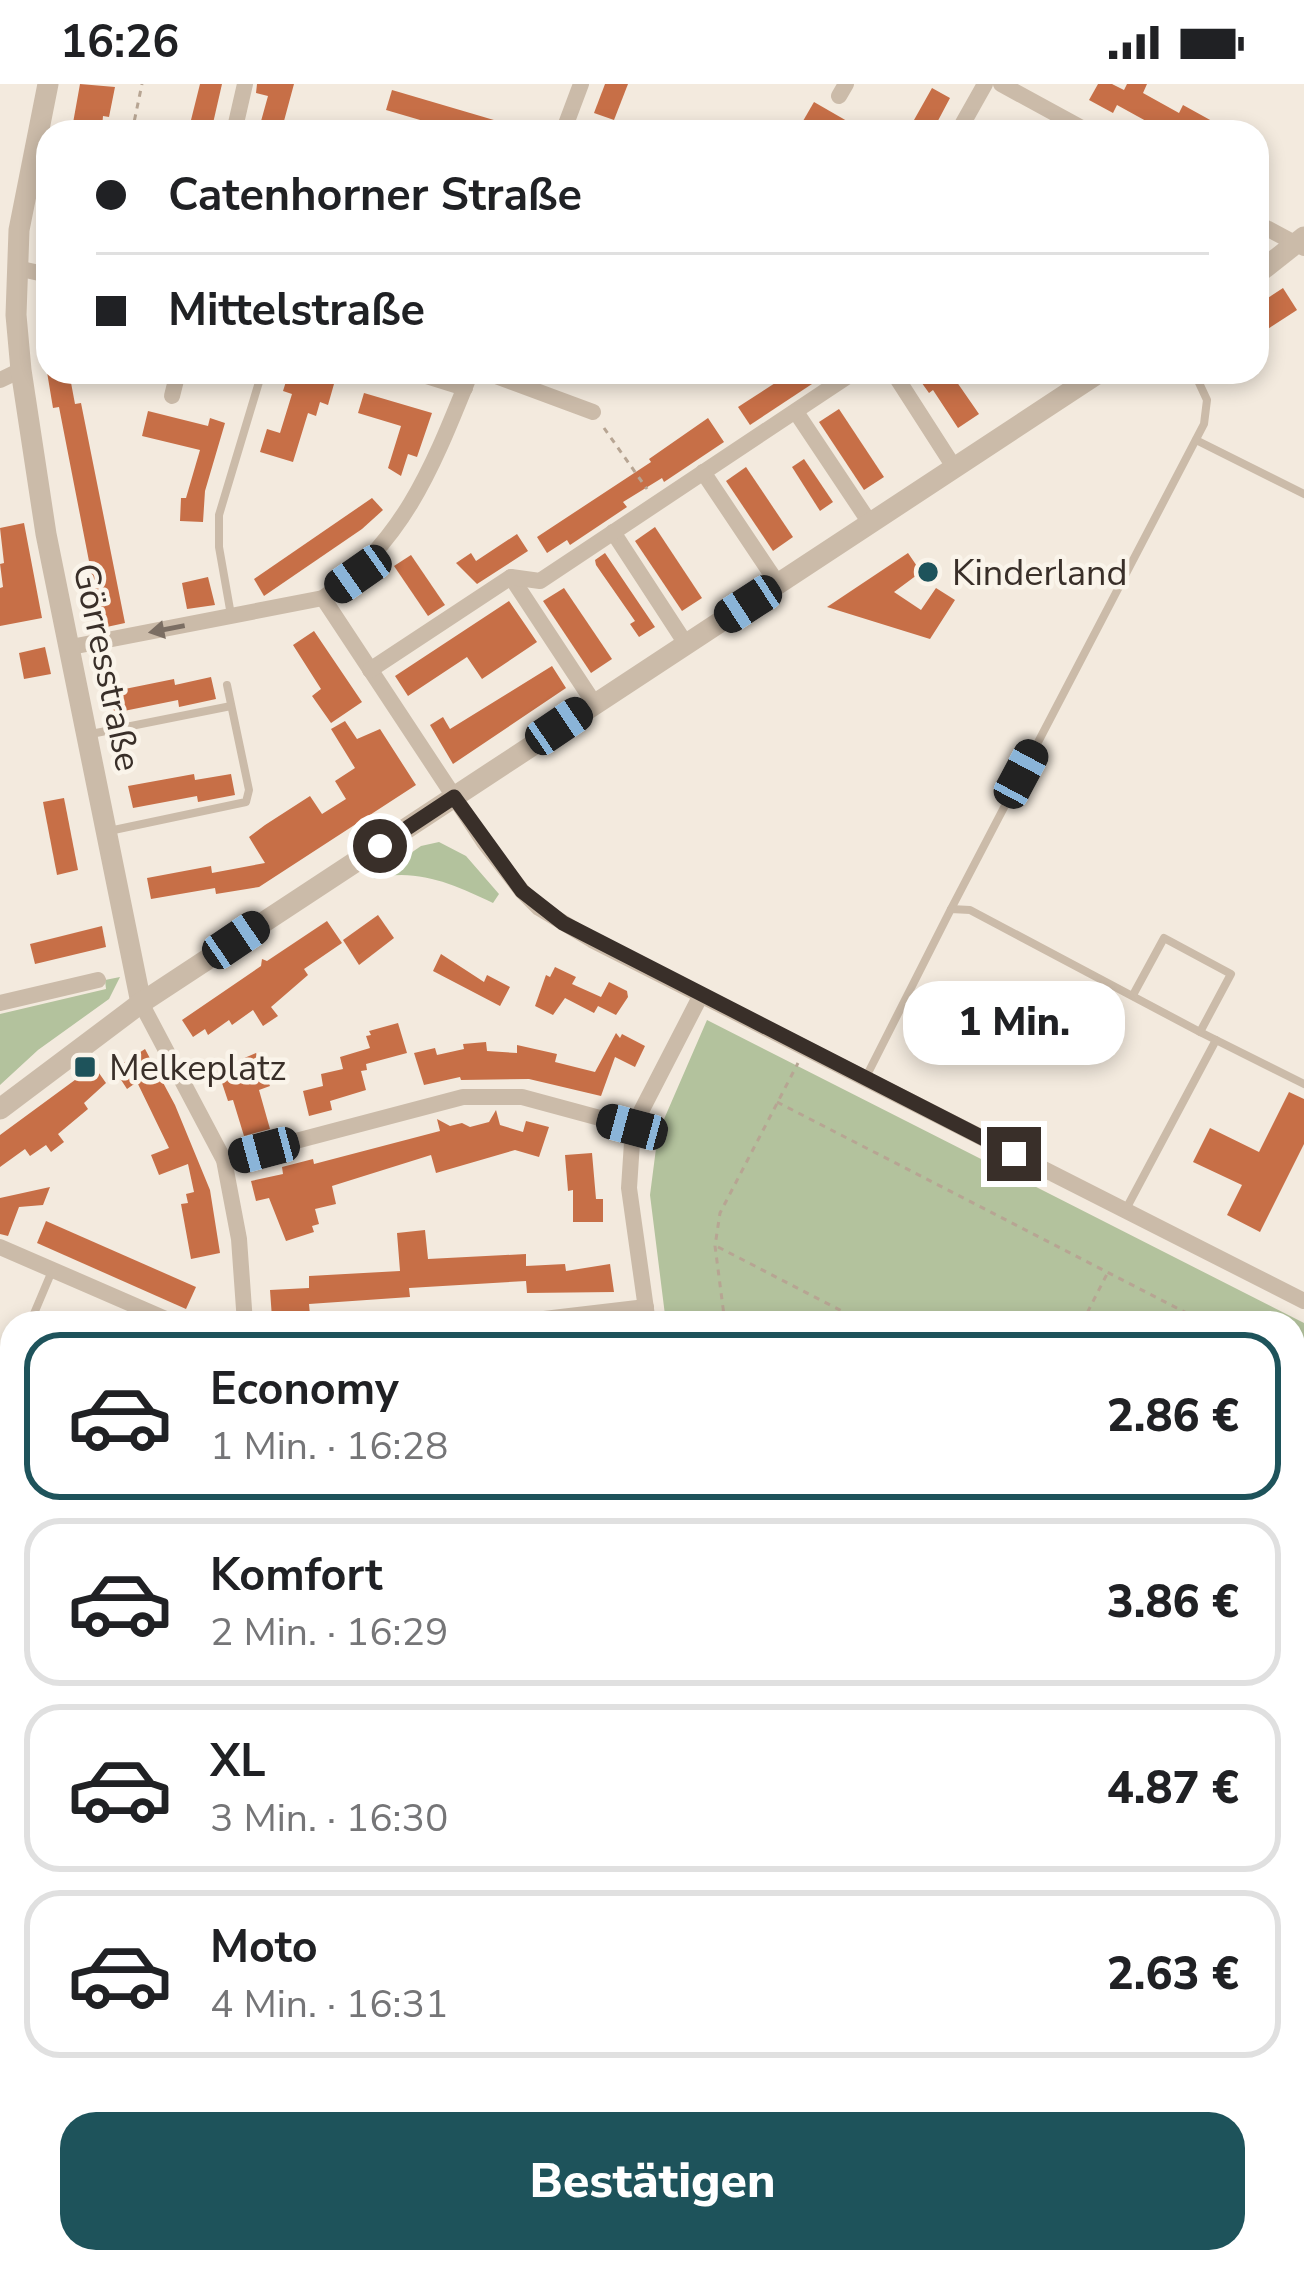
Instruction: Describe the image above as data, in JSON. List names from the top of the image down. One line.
{"streets":{"street":["Görresstraße"]},"places":{"other":["Kinderland"],"transit":["Melkeplatz"]},"page":{"status":"16:26","banner":["Catenhorner Straße","Mittelstraße"],"bubble":"1 Min.","list":[{"name":"Economy","note":"1 Min. · 16:28","value":"2.86 €"},{"name":"Komfort","note":"2 Min. · 16:29","value":"3.86 €"},{"name":"XL","note":"3 Min. · 16:30","value":"4.87 €"},{"name":"Moto","note":"4 Min. · 16:31","value":"2.63 €"}],"buttons":"Bestätigen"}}
